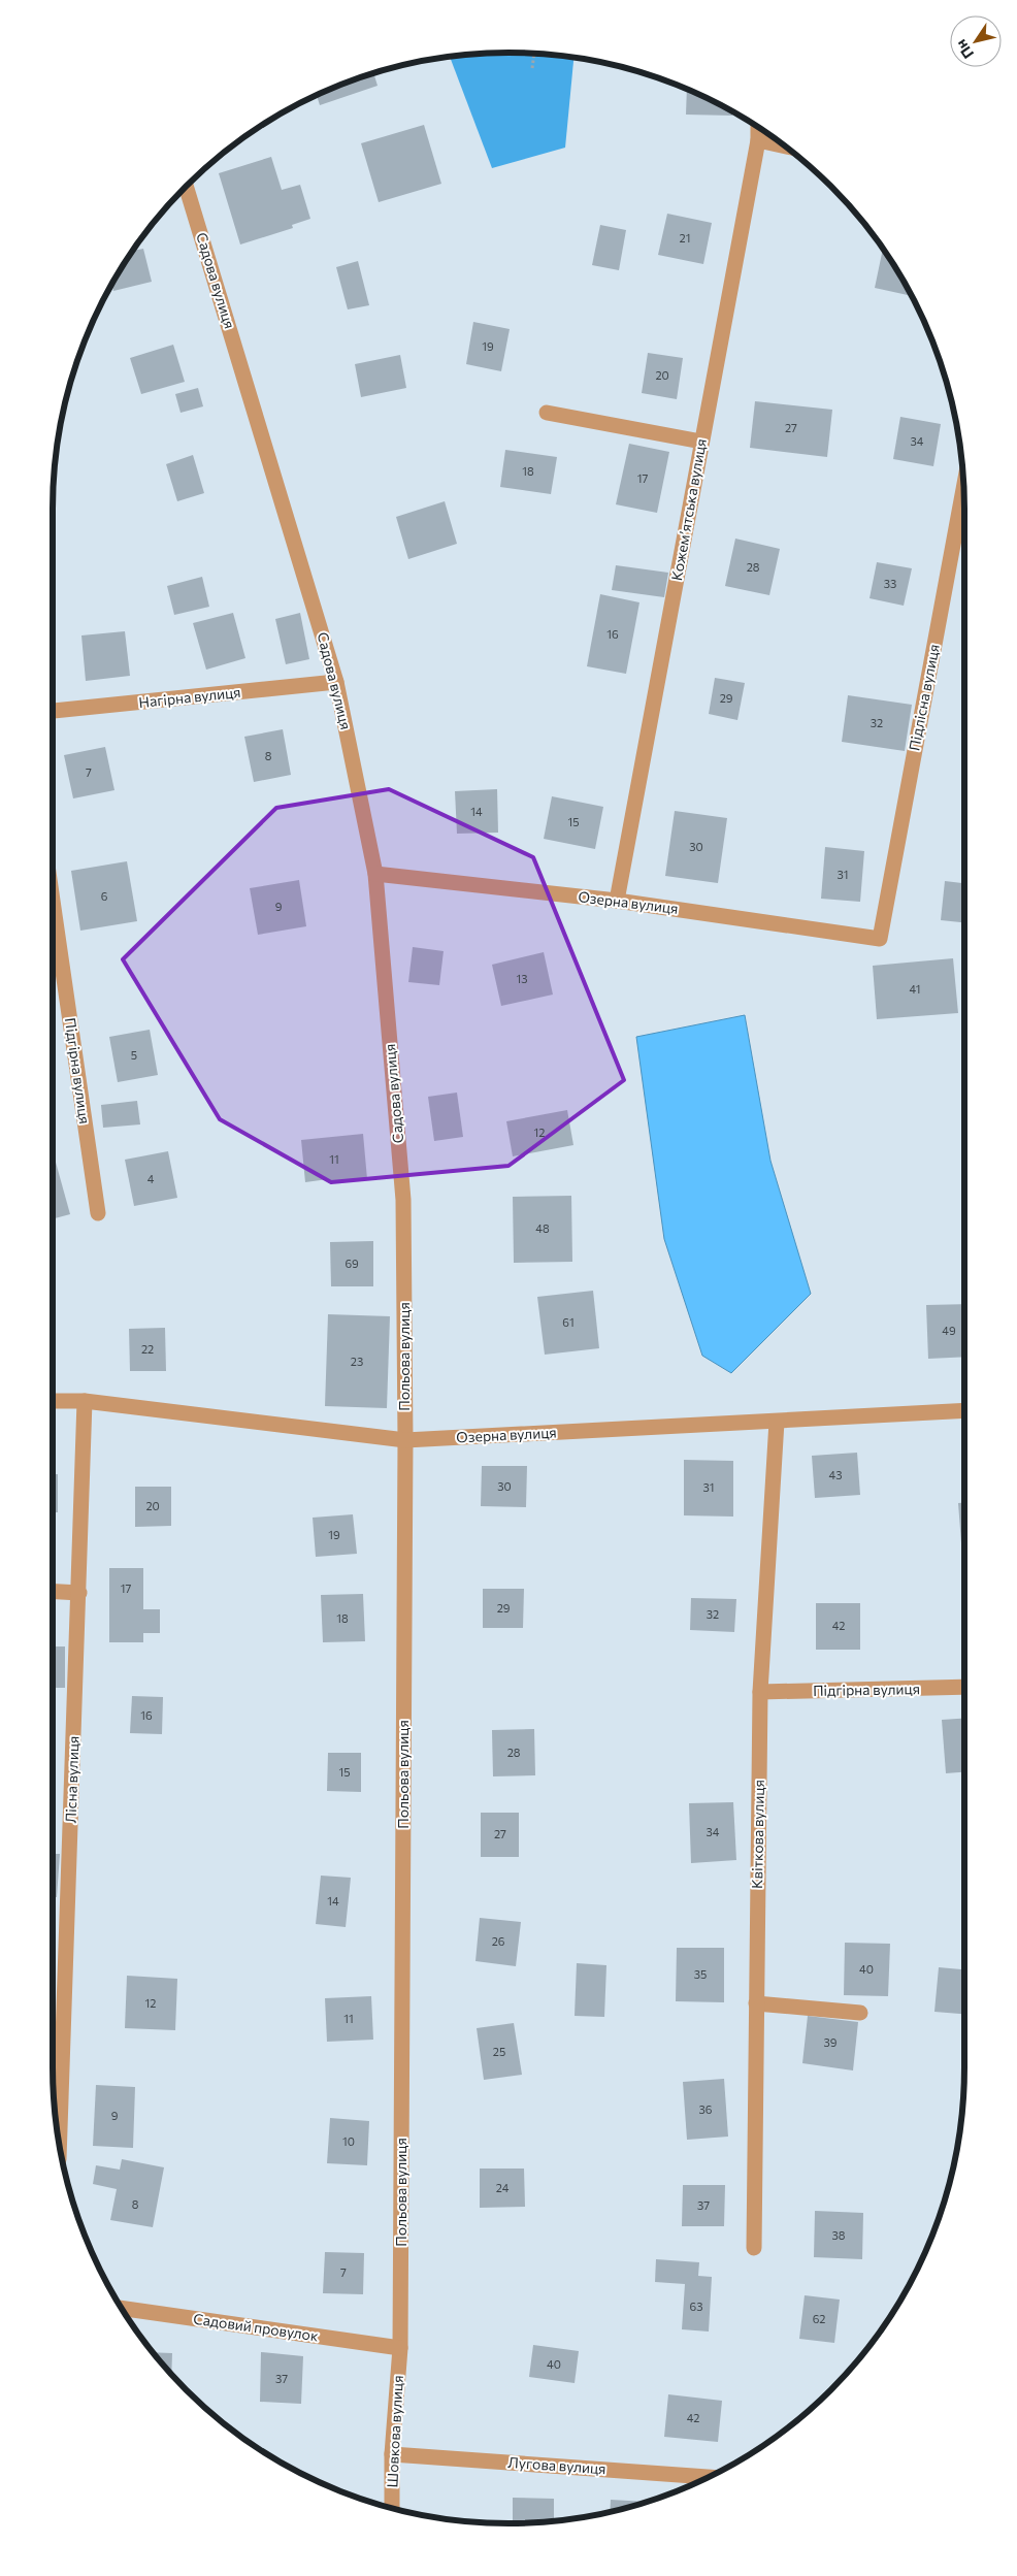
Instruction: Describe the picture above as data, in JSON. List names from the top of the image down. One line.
{"streets":{"street":["Садова вулиця","Кожемʼятська вулиця","Нагірна вулиця","Підлісна вулиця","Озерна вулиця","Підгірна вулиця","Польова вулиця","Лісна вулиця","Квіткова вулиця","Садовий провулок","Шовкова вулиця","Лугова вулиця"]},"crossings":[["Садова вулиця","Нагірна вулиця"],["Садова вулиця","Озерна вулиця"],["Садова вулиця","Польова вулиця"],["Кожемʼятська вулиця","Озерна вулиця"],["Підлісна вулиця","Озерна вулиця"],["Озерна вулиця","Польова вулиця"],["Озерна вулиця","Лісна вулиця"],["Озерна вулиця","Квіткова вулиця"],["Підгірна вулиця","Квіткова вулиця"],["Польова вулиця","Садовий провулок"],["Польова вулиця","Шовкова вулиця"],["Садовий провулок","Шовкова вулиця"],["Шовкова вулиця","Лугова вулиця"]],"house_numbers":["21","19","20","27","34","18","17","28","33","16","29","32","8","7","14","15","30","31","6","9","13","41","5","12","11","4","48","69","61","49","22","23","43","30","31","20","19","17","29","32","18","42","16","28","15","34","27","14","26","40","35","12","11","39","25","36","9","10","24","8","37","38","7","63","62","40","37","42"],"north":"bottom left"}
